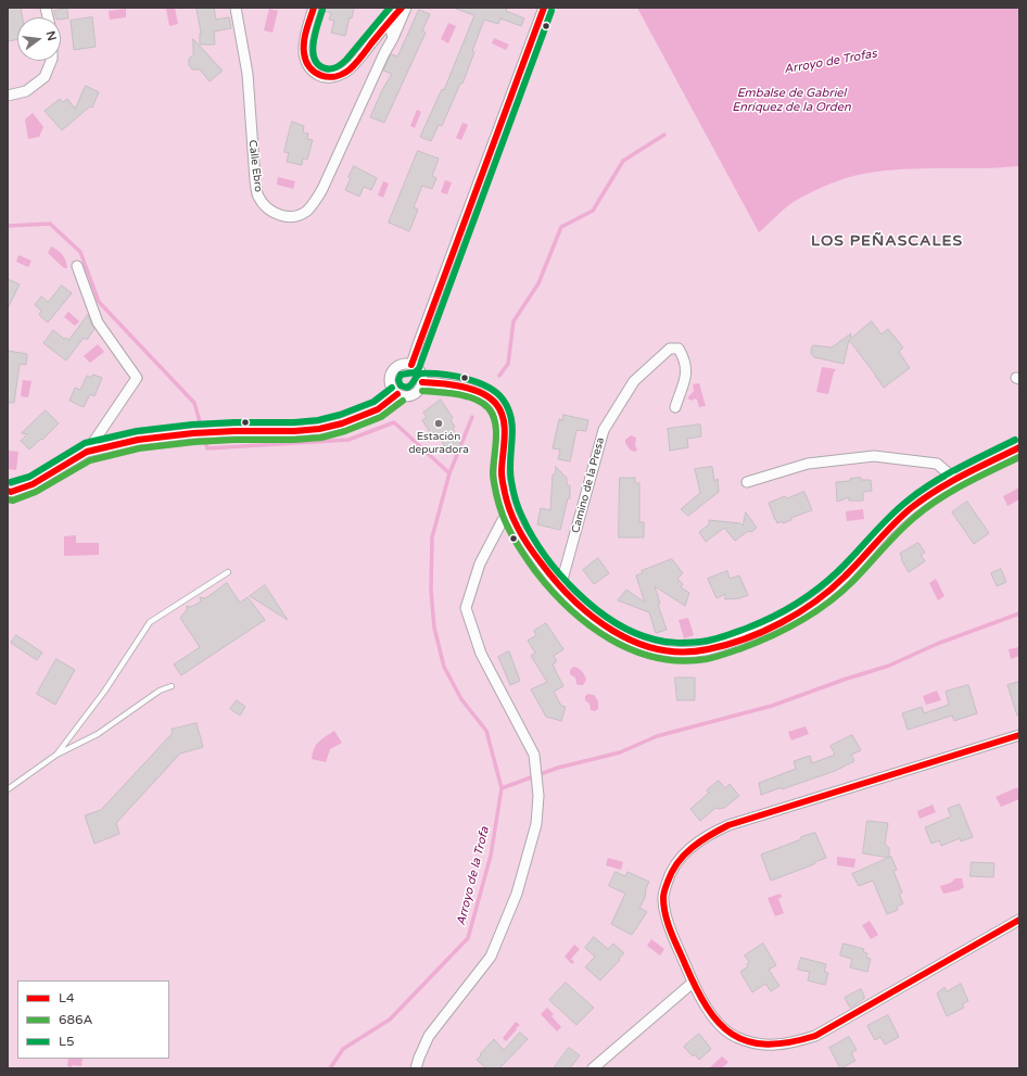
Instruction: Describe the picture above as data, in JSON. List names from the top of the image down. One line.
{"streets":{"street":["Calle Ebro","Camino de la Presa"]},"districts":["LOS PEÑASCALES"],"water":["Arroyo de Trofas","Embalse de Gabriel Enríquez de la Orden","Arroyo de la Trofa"],"places":["Estación depuradora"],"lines":["transit line L4","transit line L5","transit line 686A"],"legend":["L4","686A","L5"],"north":"right"}
